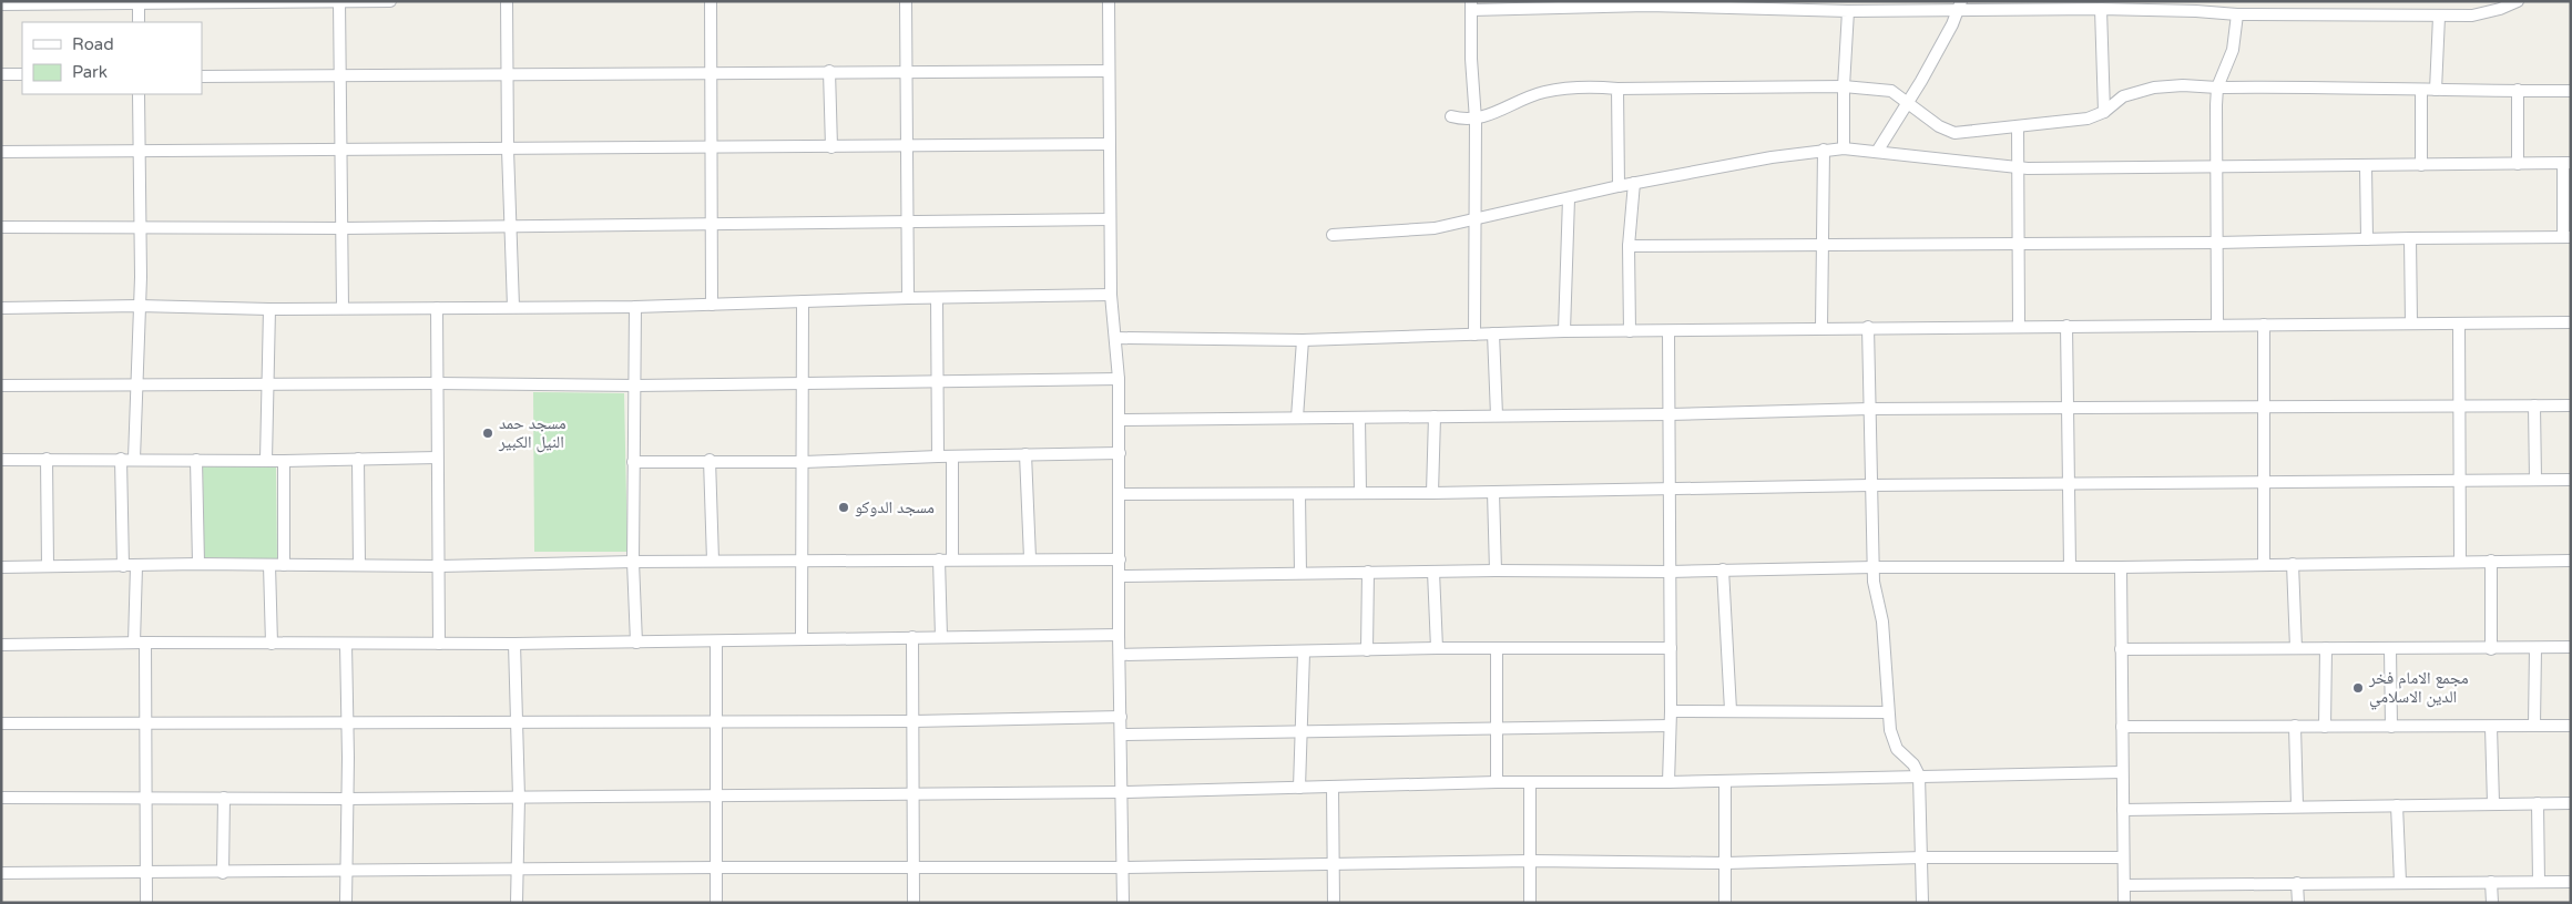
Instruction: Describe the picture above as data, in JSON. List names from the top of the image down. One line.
{"places":["مسجد حمد النيل الكبير","مسجد الدوكو","مجمع الامام فخر الدين الاسلامي"],"legend":["Road","Park"]}
